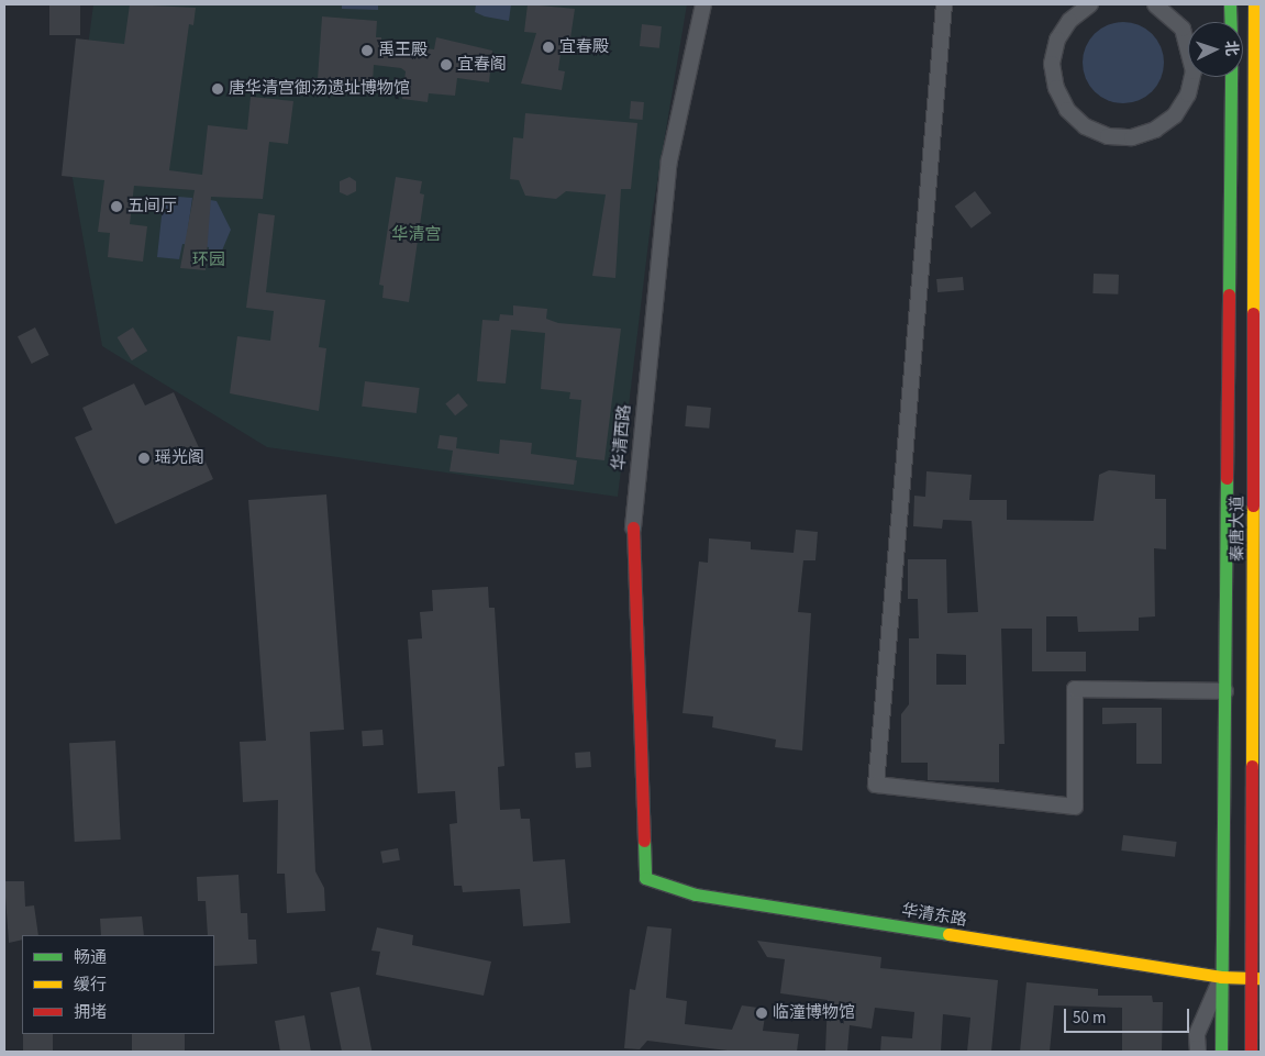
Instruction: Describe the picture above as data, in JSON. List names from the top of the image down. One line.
{"streets":{"main road":["华清西路","秦唐大道","华清东路"]},"crossings":[["华清西路","华清东路"],["秦唐大道","华清东路"]],"parks":["华清宫","环园"],"places":["宜春殿","禹王殿","宜春阁","唐华清宫御汤遗址博物馆","五间厅","瑶光阁","临潼博物馆"],"legend":["畅通","缓行","拥堵"],"scale_bar":"50 m","north":"right"}
